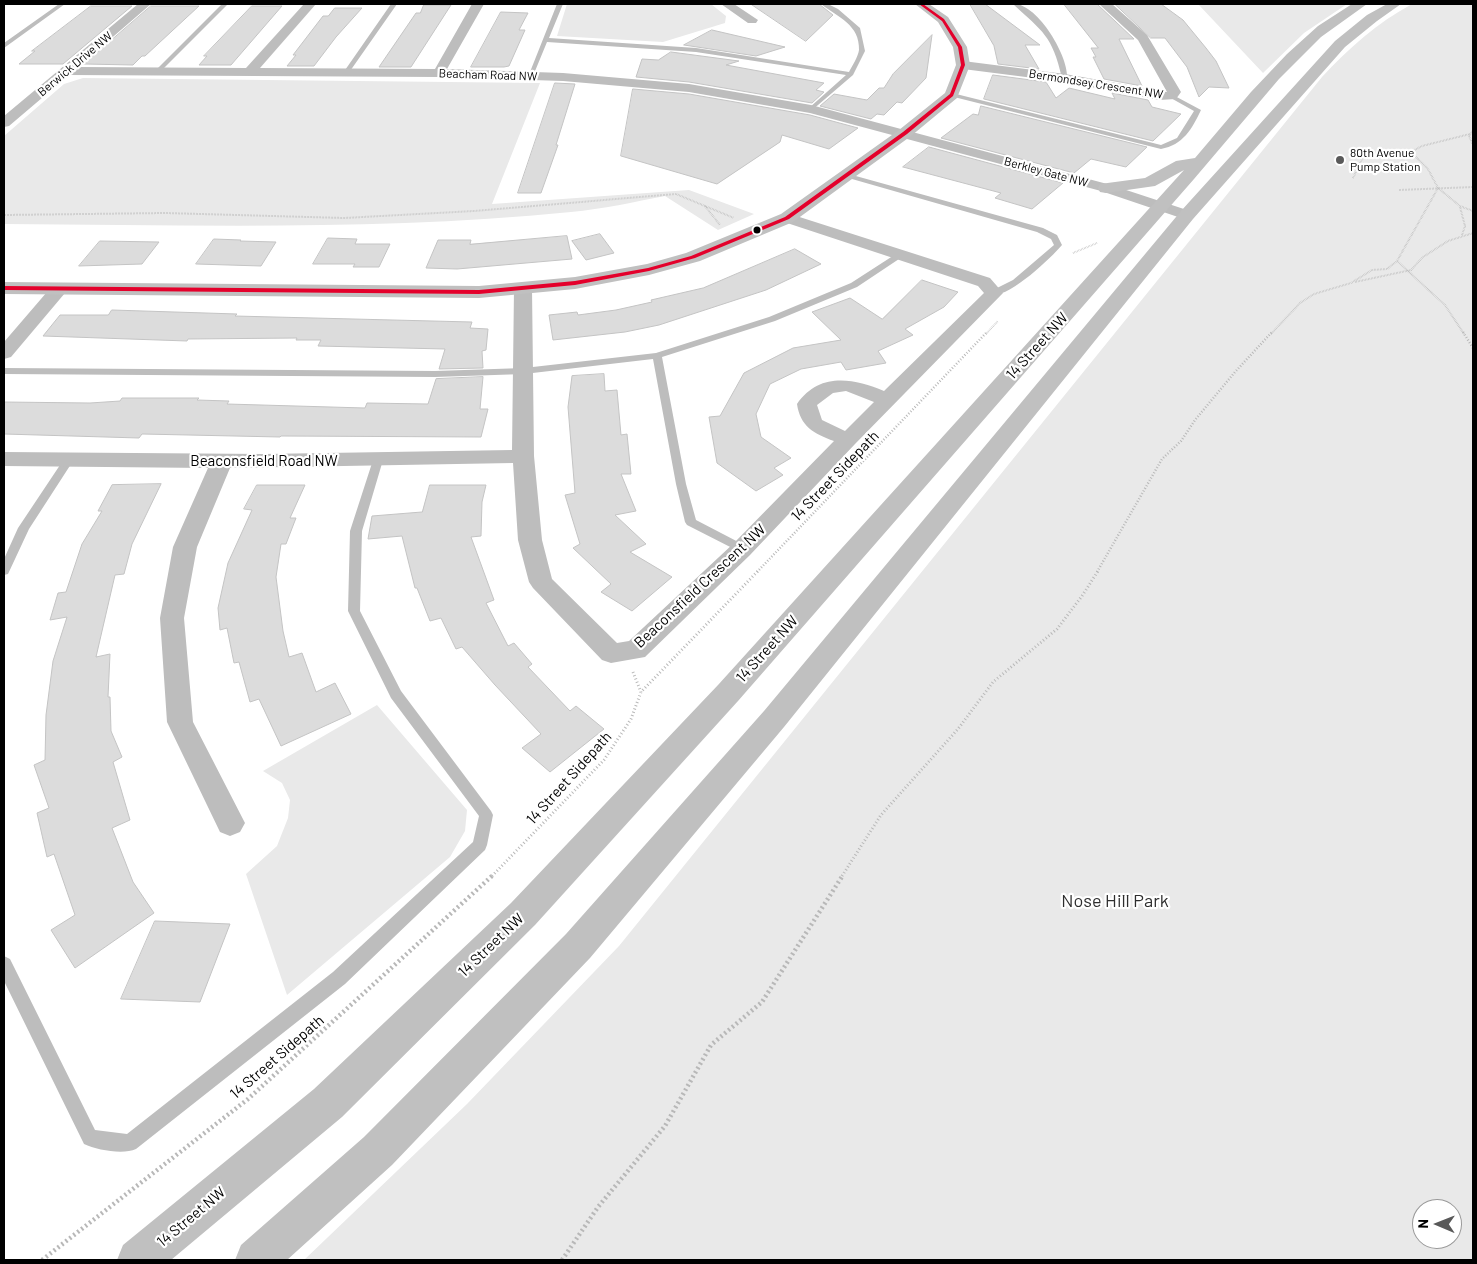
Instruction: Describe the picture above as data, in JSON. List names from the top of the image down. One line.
{"streets":{"main road":["14 Street NW"],"street":["Berwick Drive NW","Beacham Road NW","Bermondsey Crescent NW","Berkley Gate NW","Beaconsfield Road NW","Beaconsfield Crescent NW"],"path":["14 Street Sidepath"]},"crossings":[["Berwick Drive NW","Beacham Road NW"],["Beacham Road NW","Berkley Gate NW"],["Berkley Gate NW","14 Street NW"],["Beaconsfield Road NW","Beaconsfield Crescent NW"]],"parks":["Nose Hill Park"],"places":["80th Avenue Pump Station"],"north":"left"}
